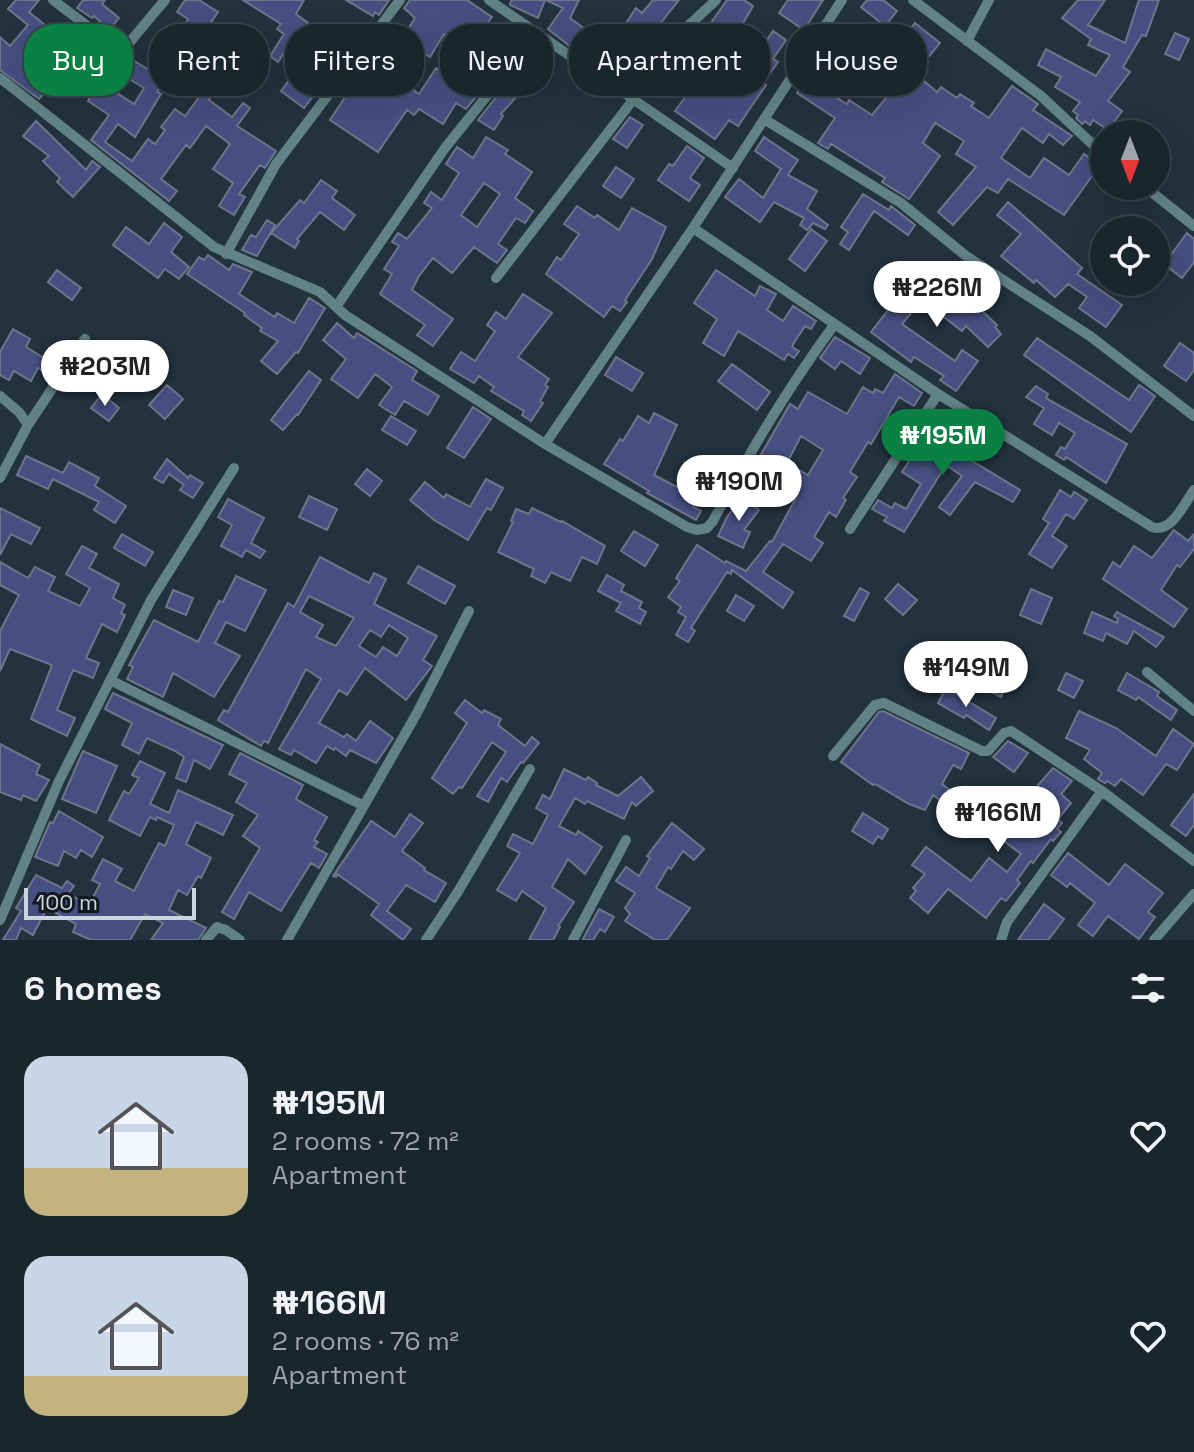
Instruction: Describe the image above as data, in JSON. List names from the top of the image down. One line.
{"scale_bar":"100 m","north":"bottom","page":{"chip":["Buy","Rent","Filters","New","Apartment","House"],"price":["₦226M","₦203M","₦195M","₦190M","₦149M","₦166M"],"scale":"100 m","heading":"6 homes","list":[{"name":"₦195M","note":"2 rooms · 72 m² · Apartment"},{"name":"₦166M","note":"2 rooms · 76 m² · Apartment"}]}}
